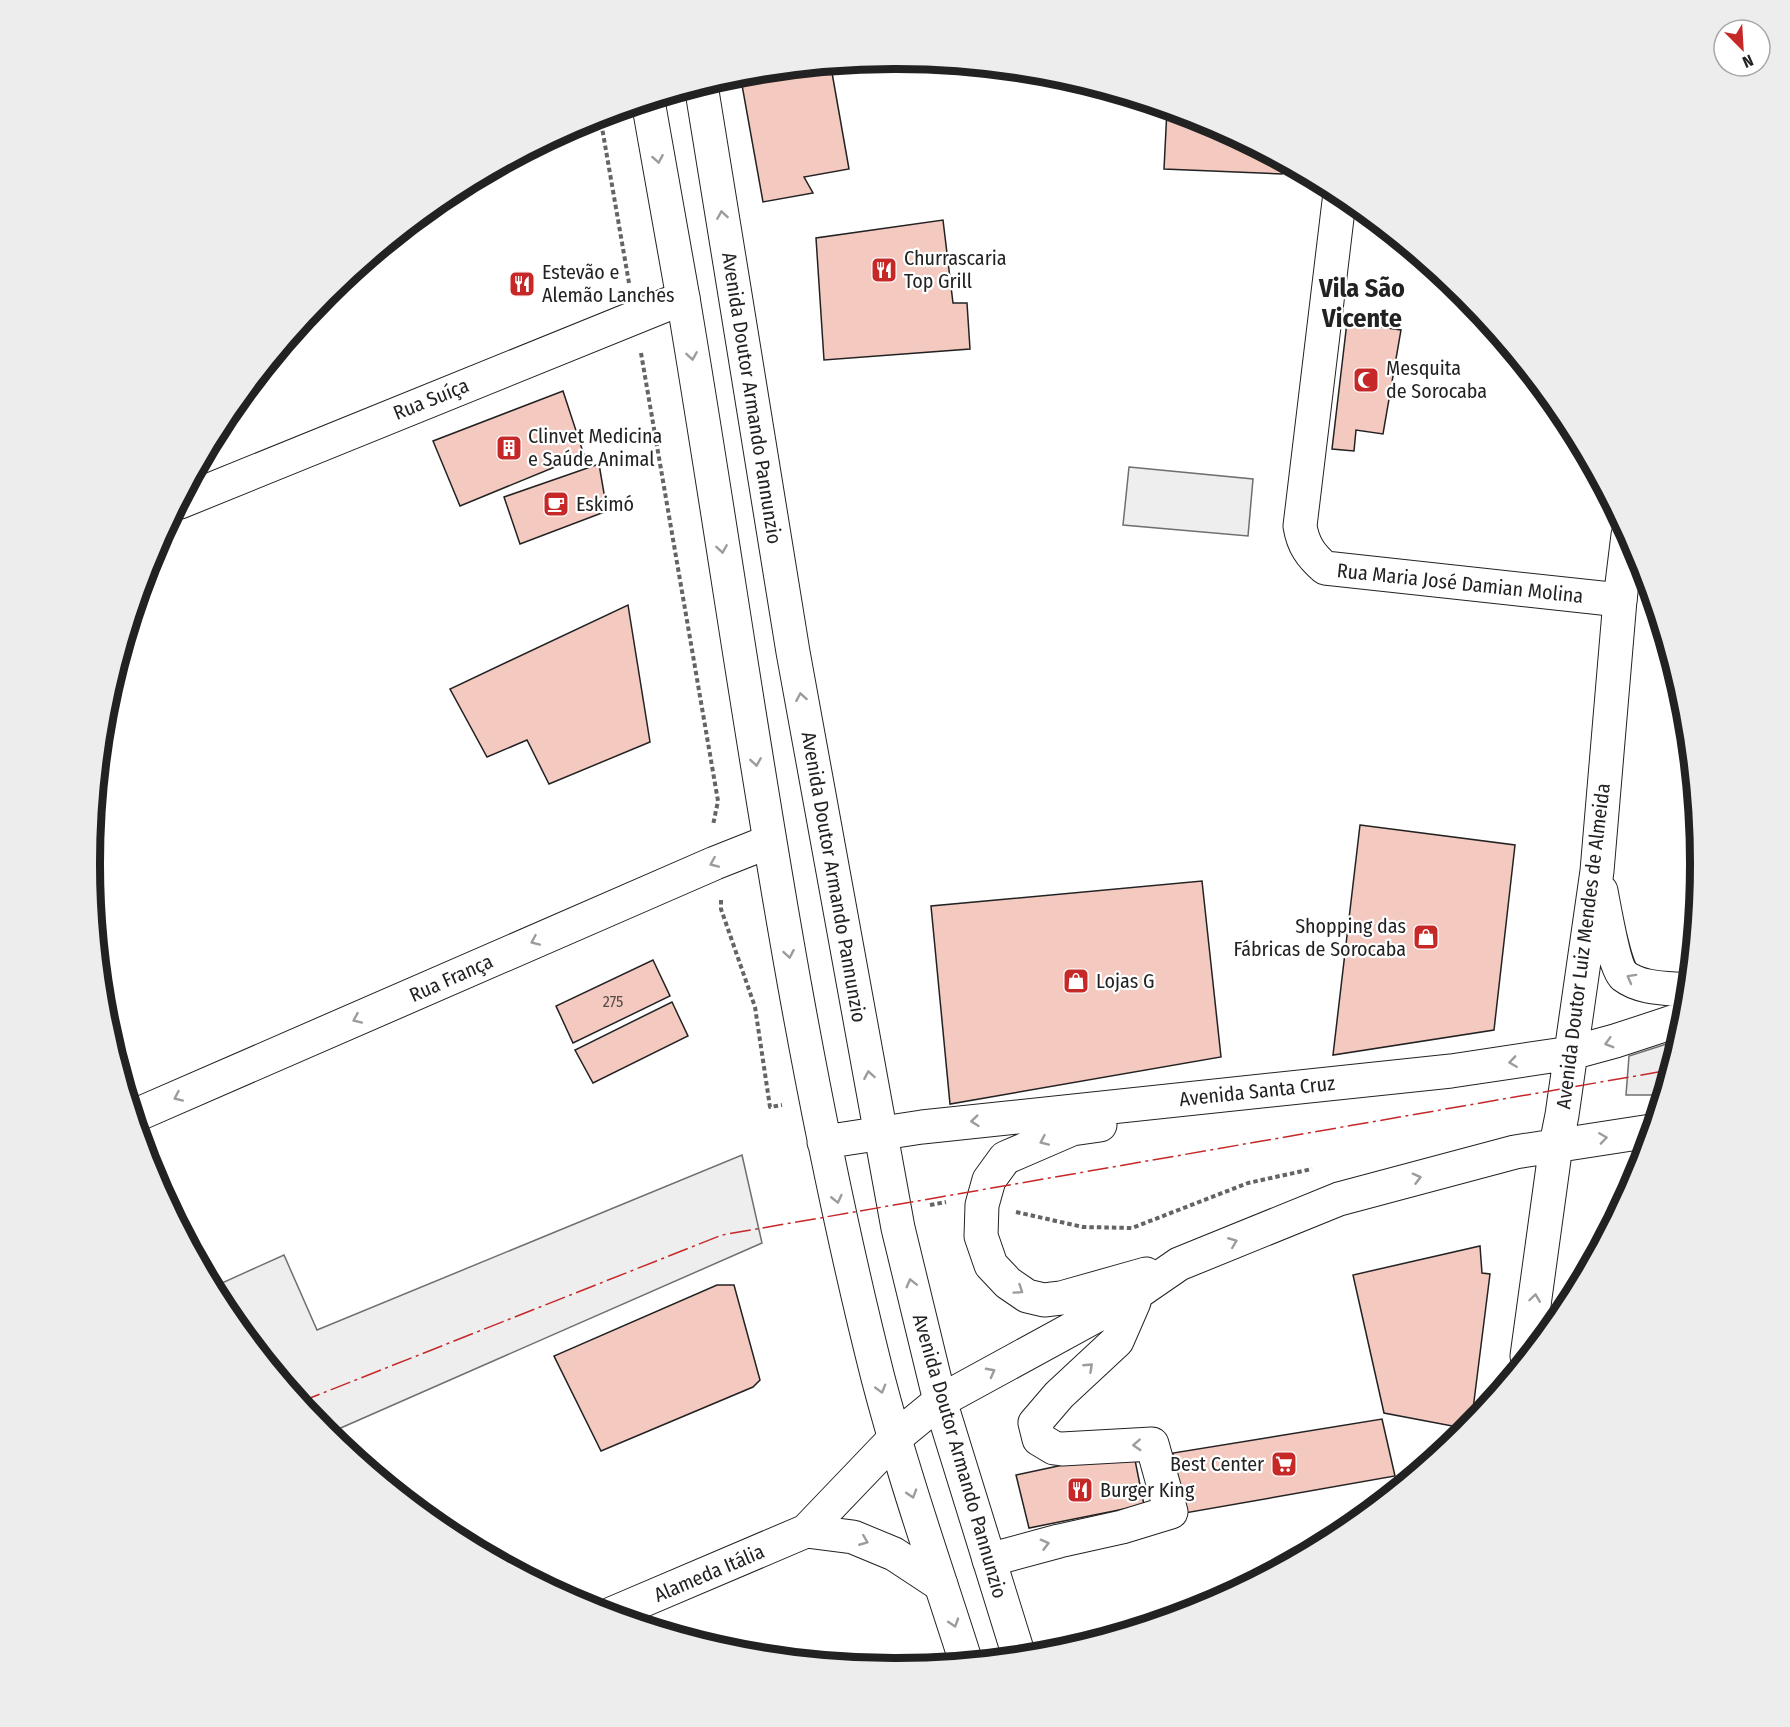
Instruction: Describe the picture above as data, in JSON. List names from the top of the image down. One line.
{"streets":{"main road":["Avenida Doutor Armando Pannunzio","Rua Suíça","Rua Maria José Damian Molina","Avenida Doutor Luiz Mendes de Almeida","Rua França","Avenida Santa Cruz","Alameda Itália"]},"crossings":[["Avenida Doutor Armando Pannunzio","Avenida Santa Cruz"],["Rua Maria José Damian Molina","Avenida Doutor Luiz Mendes de Almeida"],["Avenida Doutor Luiz Mendes de Almeida","Avenida Santa Cruz"]],"one_way":["Rua França"],"districts":["Vila São Vicente"],"places":{"restaurant":["Churrascaria Top Grill","Estevão e Alemão Lanches","Burger King"],"mosque":["Mesquita de Sorocaba"],"building":["Clinvet Medicina e Saúde Animal"],"cafe":["Eskimó"],"shop":["Shopping das Fábricas de Sorocaba","Lojas G"],"supermarket":["Best Center"]},"house_numbers":["275"],"north":"bottom right"}
